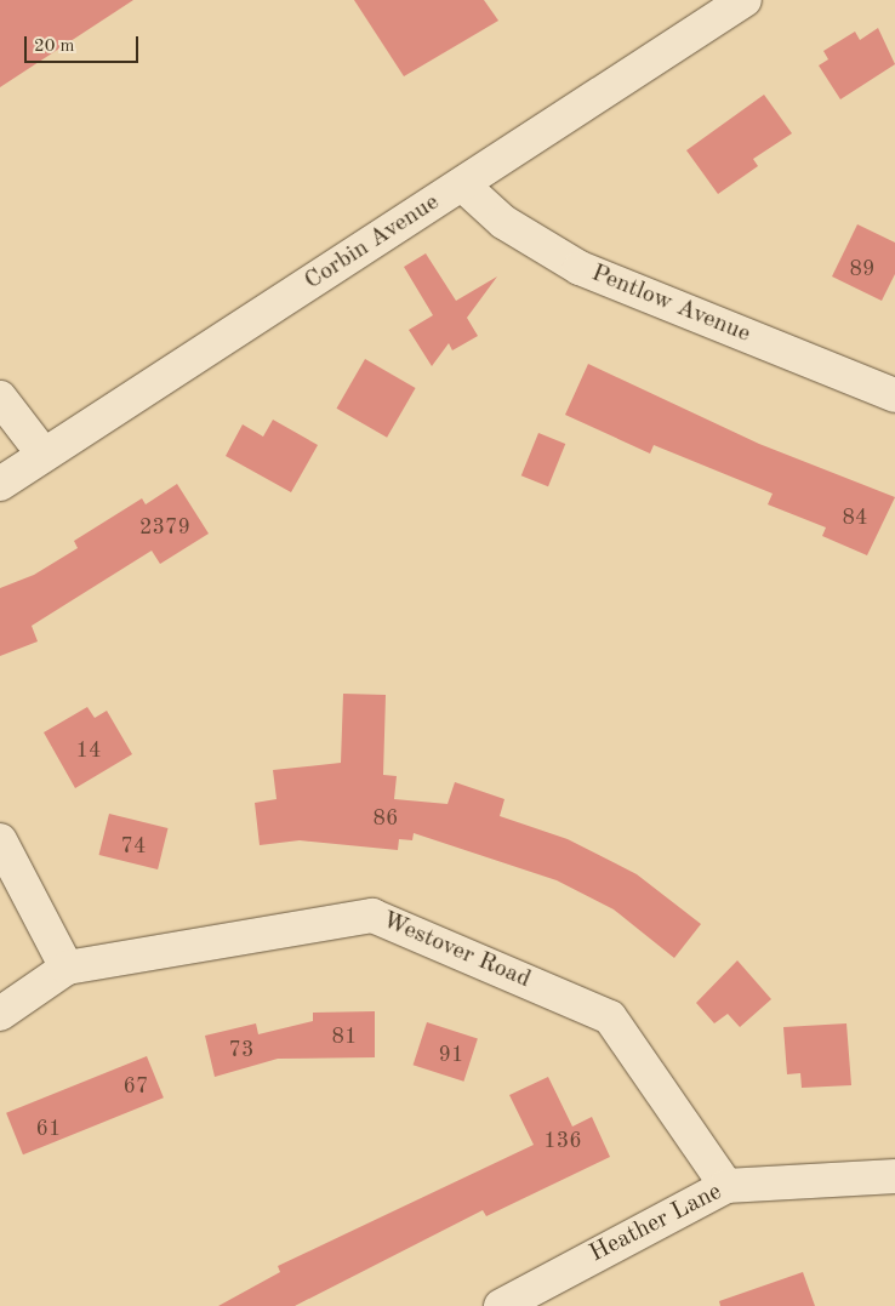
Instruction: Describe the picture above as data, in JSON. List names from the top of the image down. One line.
{"streets":{"street":["Corbin Avenue","Pentlow Avenue","Westover Road","Heather Lane"]},"crossings":[["Corbin Avenue","Pentlow Avenue"],["Westover Road","Heather Lane"]],"house_numbers":["89","84","2379","14","86","74","81","73","91","67","61","136"],"scale_bar":"20 m"}
